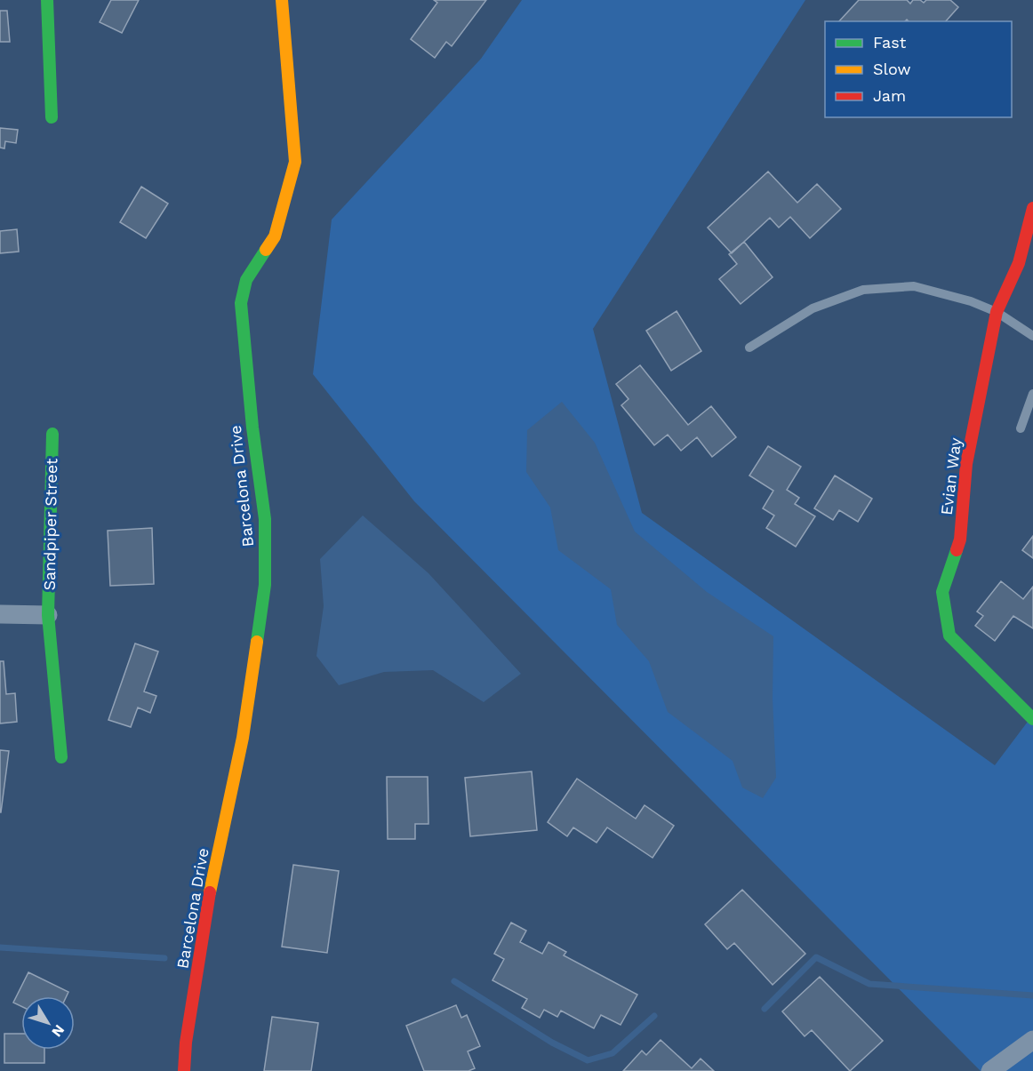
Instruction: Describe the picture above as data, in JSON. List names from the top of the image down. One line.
{"streets":{"street":["Evian Way","Barcelona Drive","Sandpiper Street"]},"legend":["Fast","Slow","Jam"],"north":"bottom right"}
